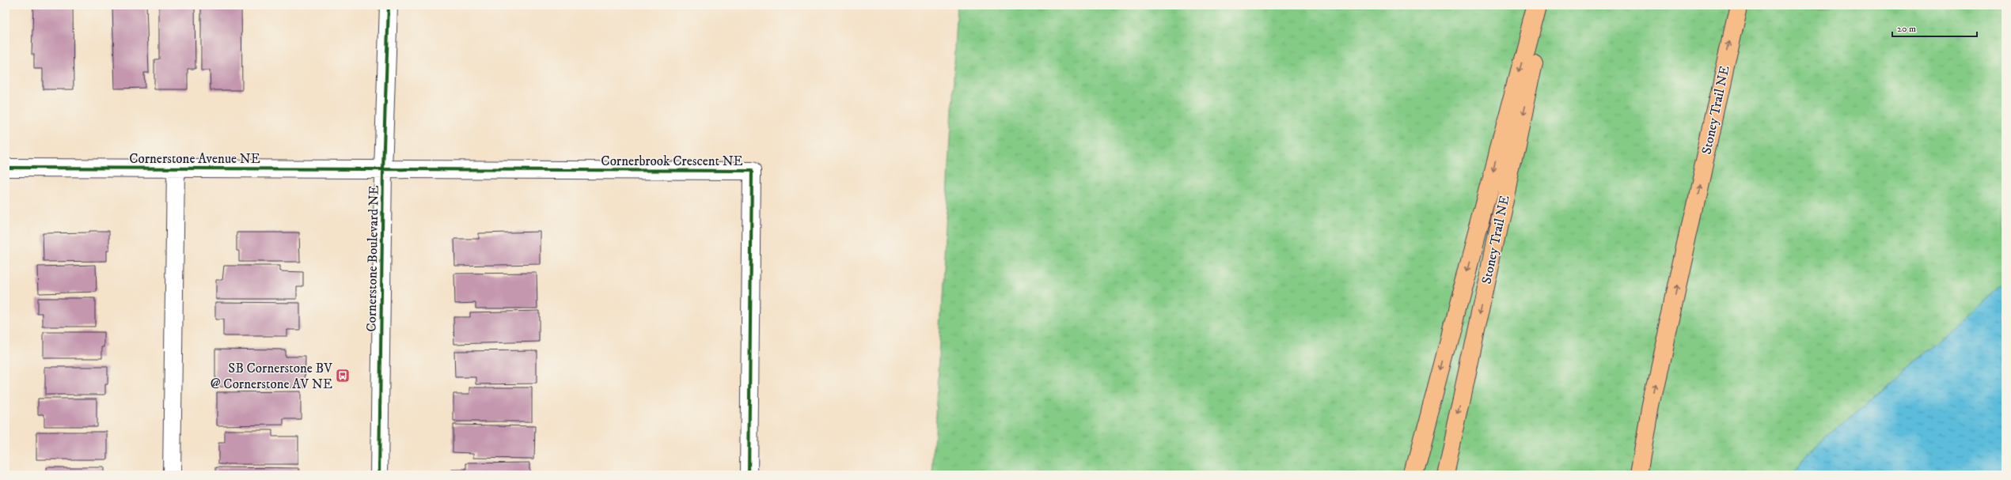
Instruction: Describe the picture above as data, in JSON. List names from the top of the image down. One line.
{"streets":{"highway":["Stoney Trail NE"],"street":["Cornerstone Avenue NE","Cornerbrook Crescent NE","Cornerstone Boulevard NE"]},"crossings":[["Cornerstone Avenue NE","Cornerbrook Crescent NE"],["Cornerstone Avenue NE","Cornerstone Boulevard NE"],["Cornerbrook Crescent NE","Cornerstone Boulevard NE"]],"places":{"bus stop":["SB Cornerstone BV @ Cornerstone AV NE"]},"scale_bar":"20 m"}
